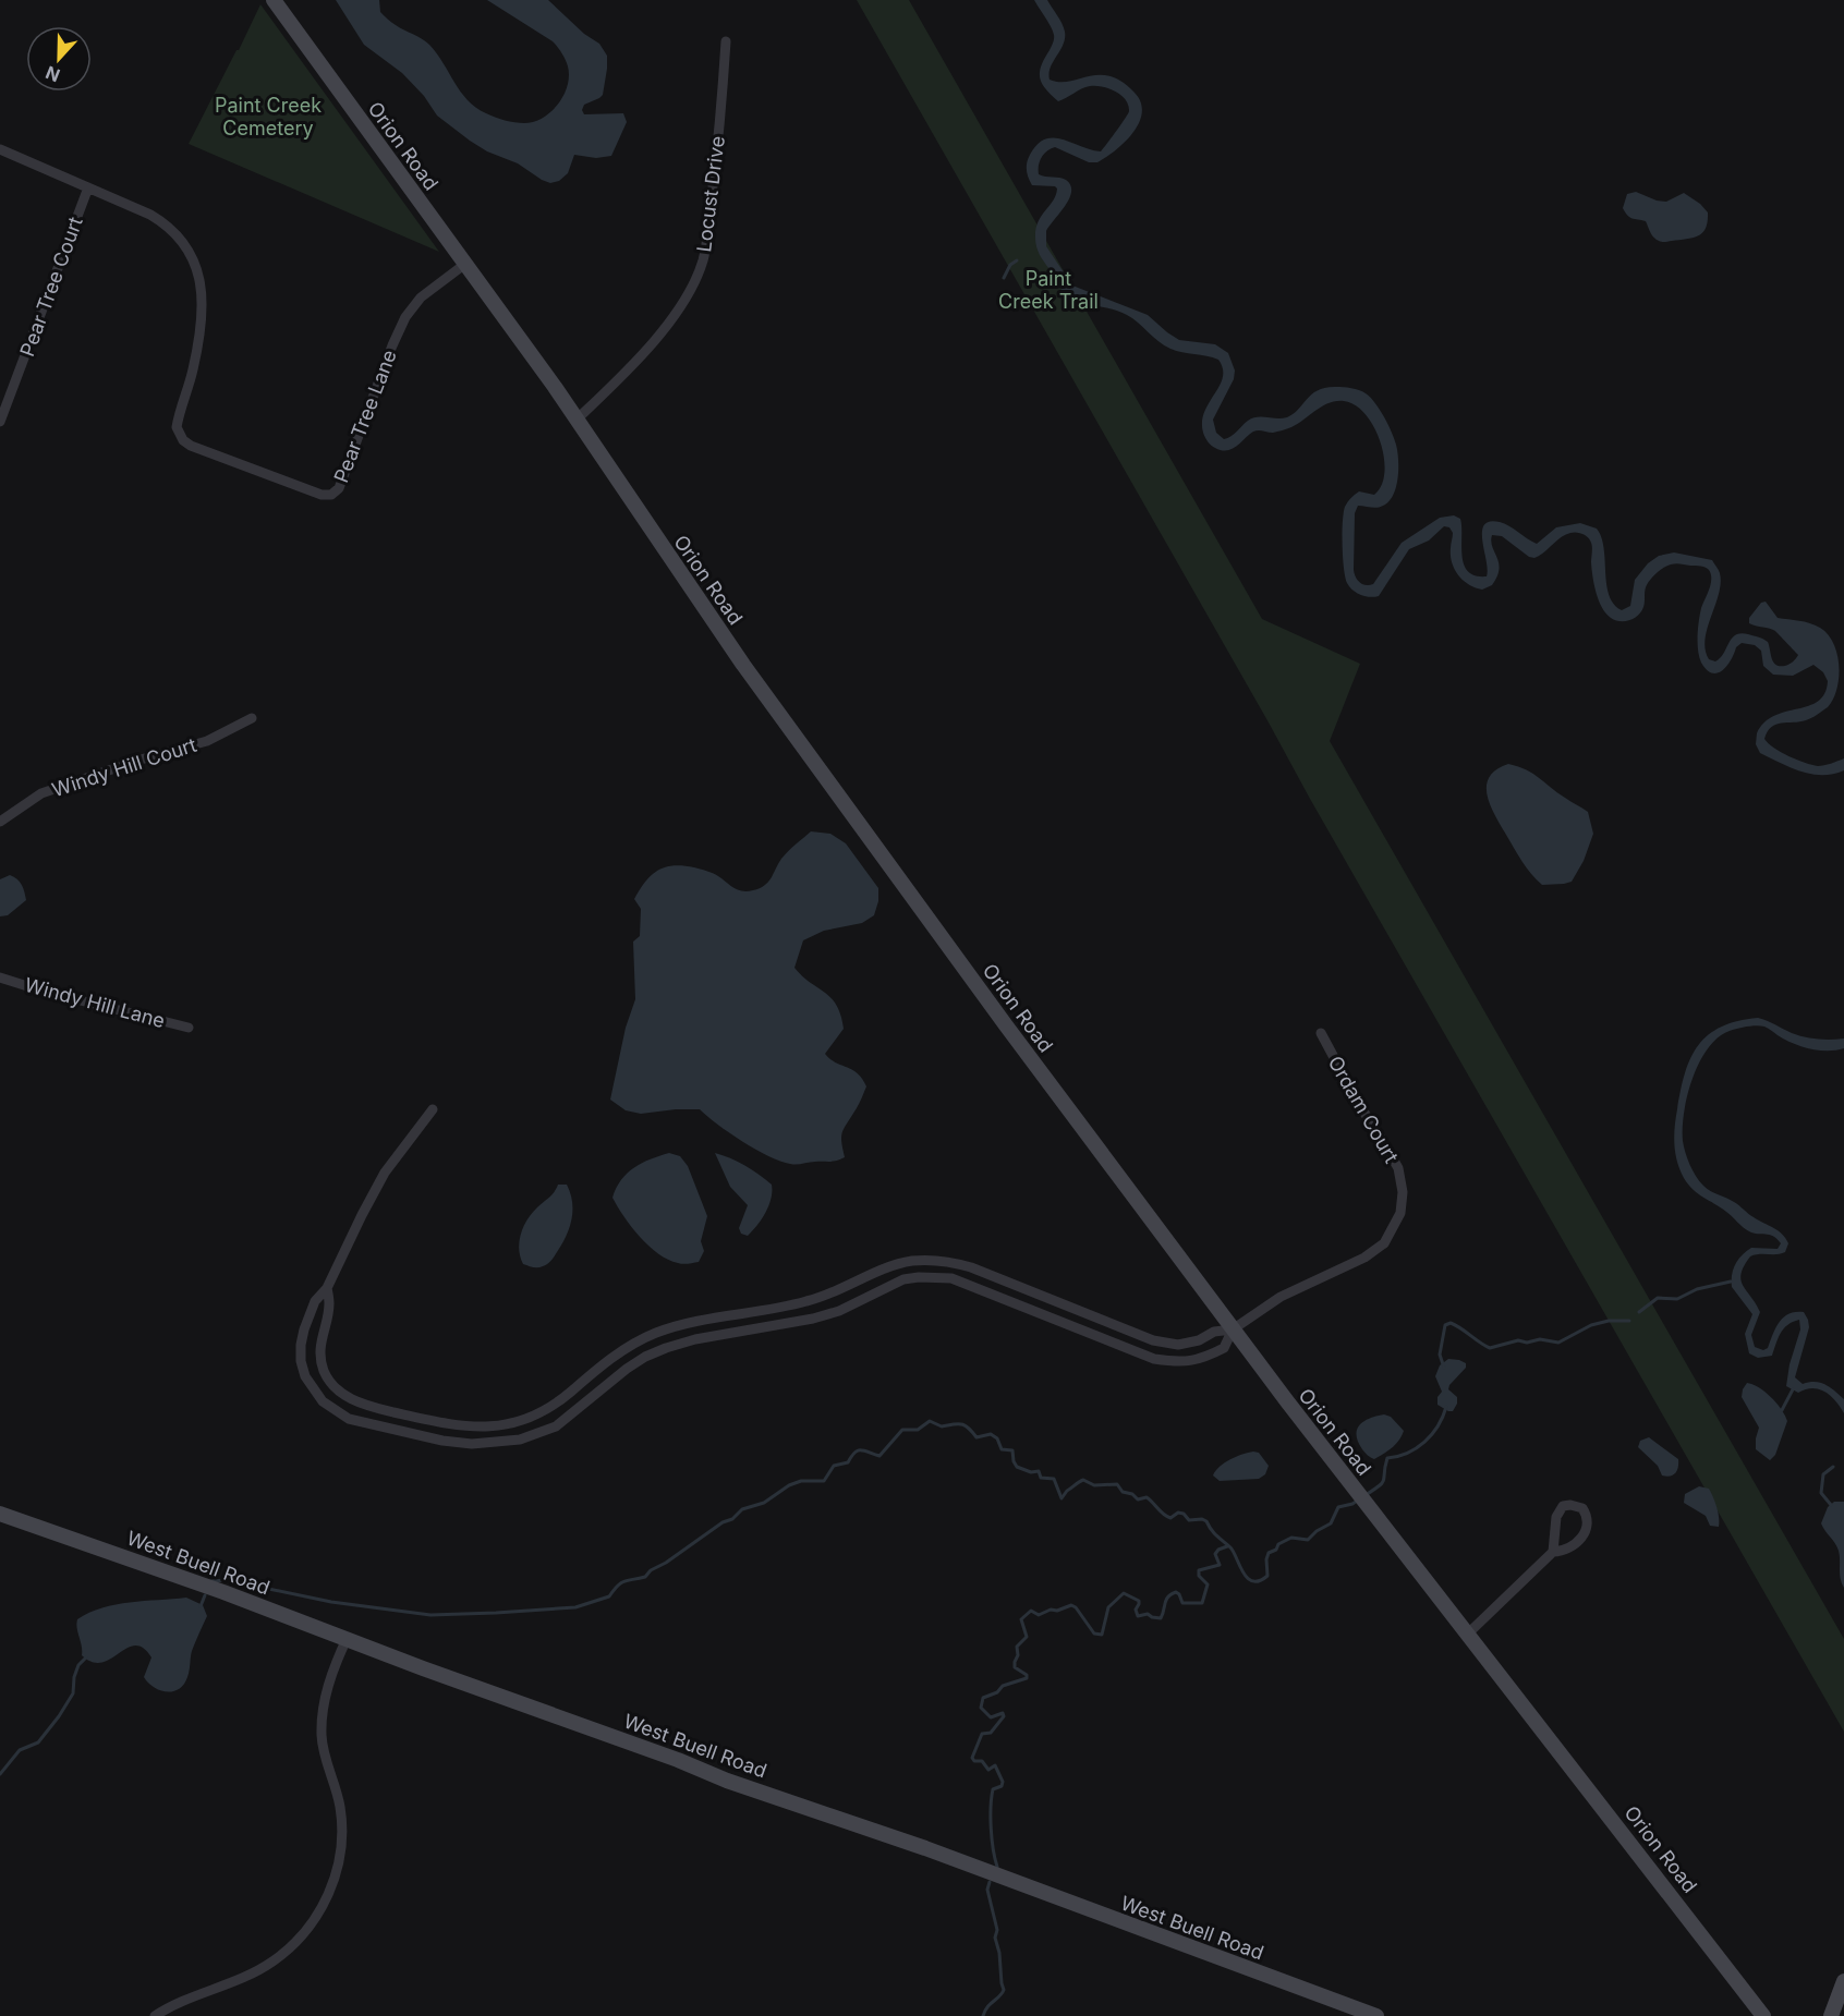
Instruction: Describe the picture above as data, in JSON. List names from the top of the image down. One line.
{"streets":{"main road":["Orion Road","West Buell Road"],"street":["Locust Drive","Pear Tree Court","Pear Tree Lane","Windy Hill Court","Windy Hill Lane","Ordam Court"]},"crossings":[["Orion Road","Locust Drive"],["Orion Road","Pear Tree Lane"],["Orion Road","Ordam Court"],["Pear Tree Court","Pear Tree Lane"]],"parks":["Paint Creek Cemetery","Paint Creek Trail"],"north":"bottom"}
